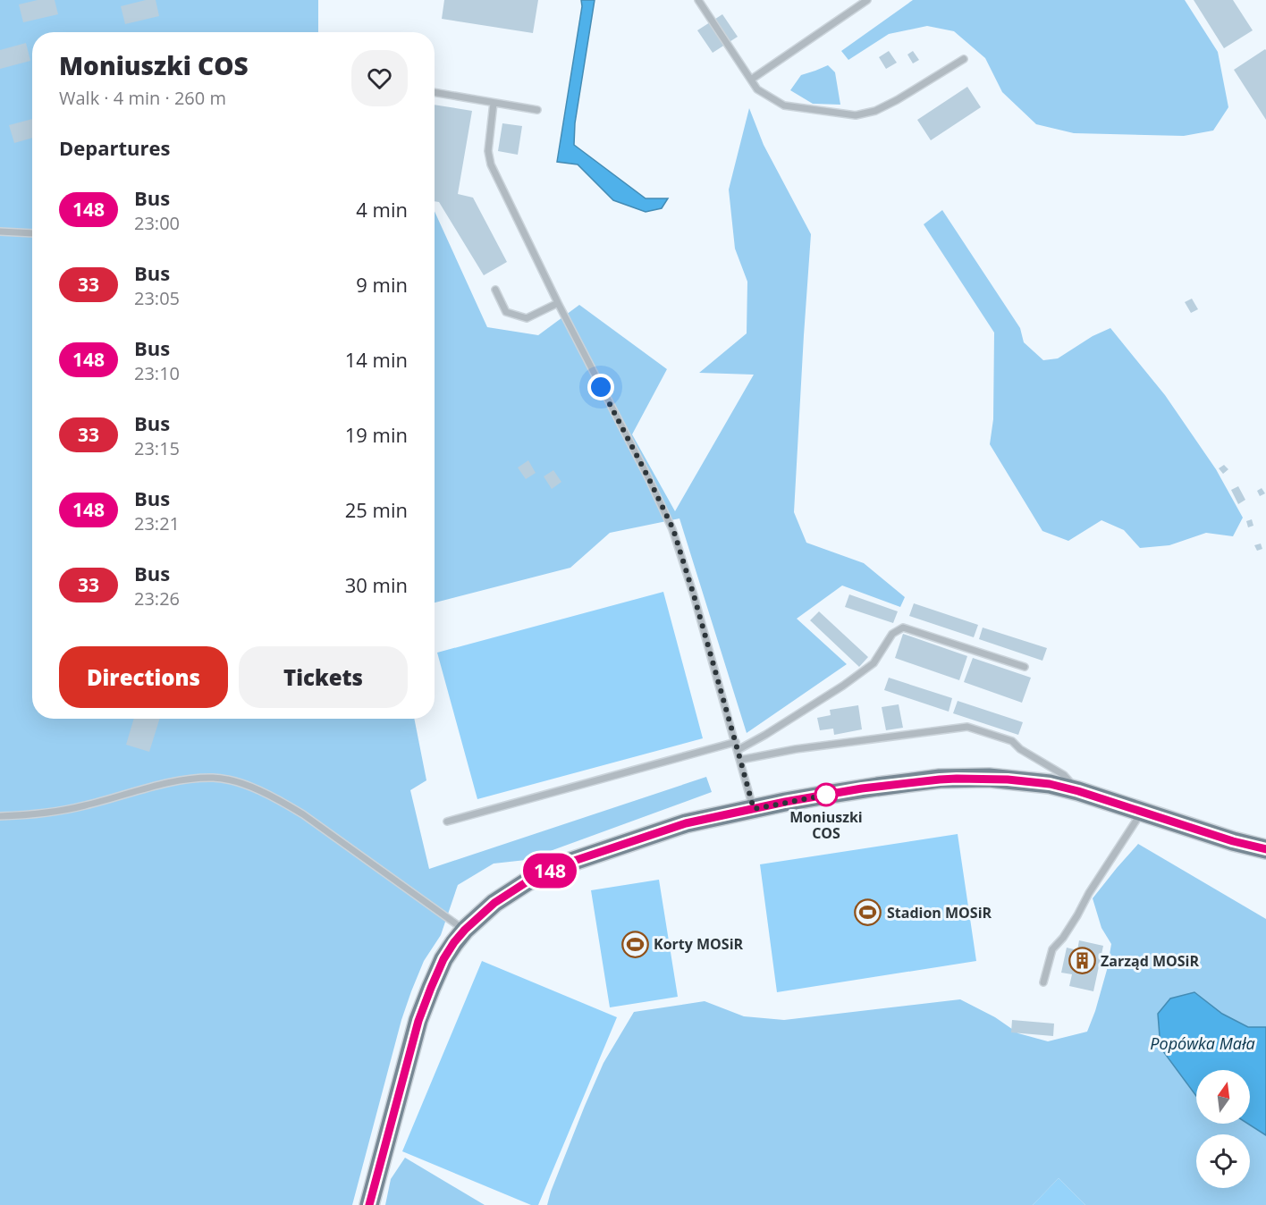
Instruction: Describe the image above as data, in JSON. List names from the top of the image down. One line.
{"water":["Popówka Mała"],"places":{"other":["Moniuszki COS"],"sports":["Stadion MOSiR","Korty MOSiR"],"building":["Zarząd MOSiR"]},"lines":["bus line 148"],"north":"top","page":{"on_map":"148","heading":[["Moniuszki COS","Walk · 4 min · 260 m"],"Departures"],"list":[{"mark":"148","name":"Bus","note":"23:00","value":"4 min"},{"mark":"33","name":"Bus","note":"23:05","value":"9 min"},{"mark":"148","name":"Bus","note":"23:10","value":"14 min"},{"mark":"33","name":"Bus","note":"23:15","value":"19 min"},{"mark":"148","name":"Bus","note":"23:21","value":"25 min"},{"mark":"33","name":"Bus","note":"23:26","value":"30 min"}],"buttons":["Directions","Tickets"]}}
